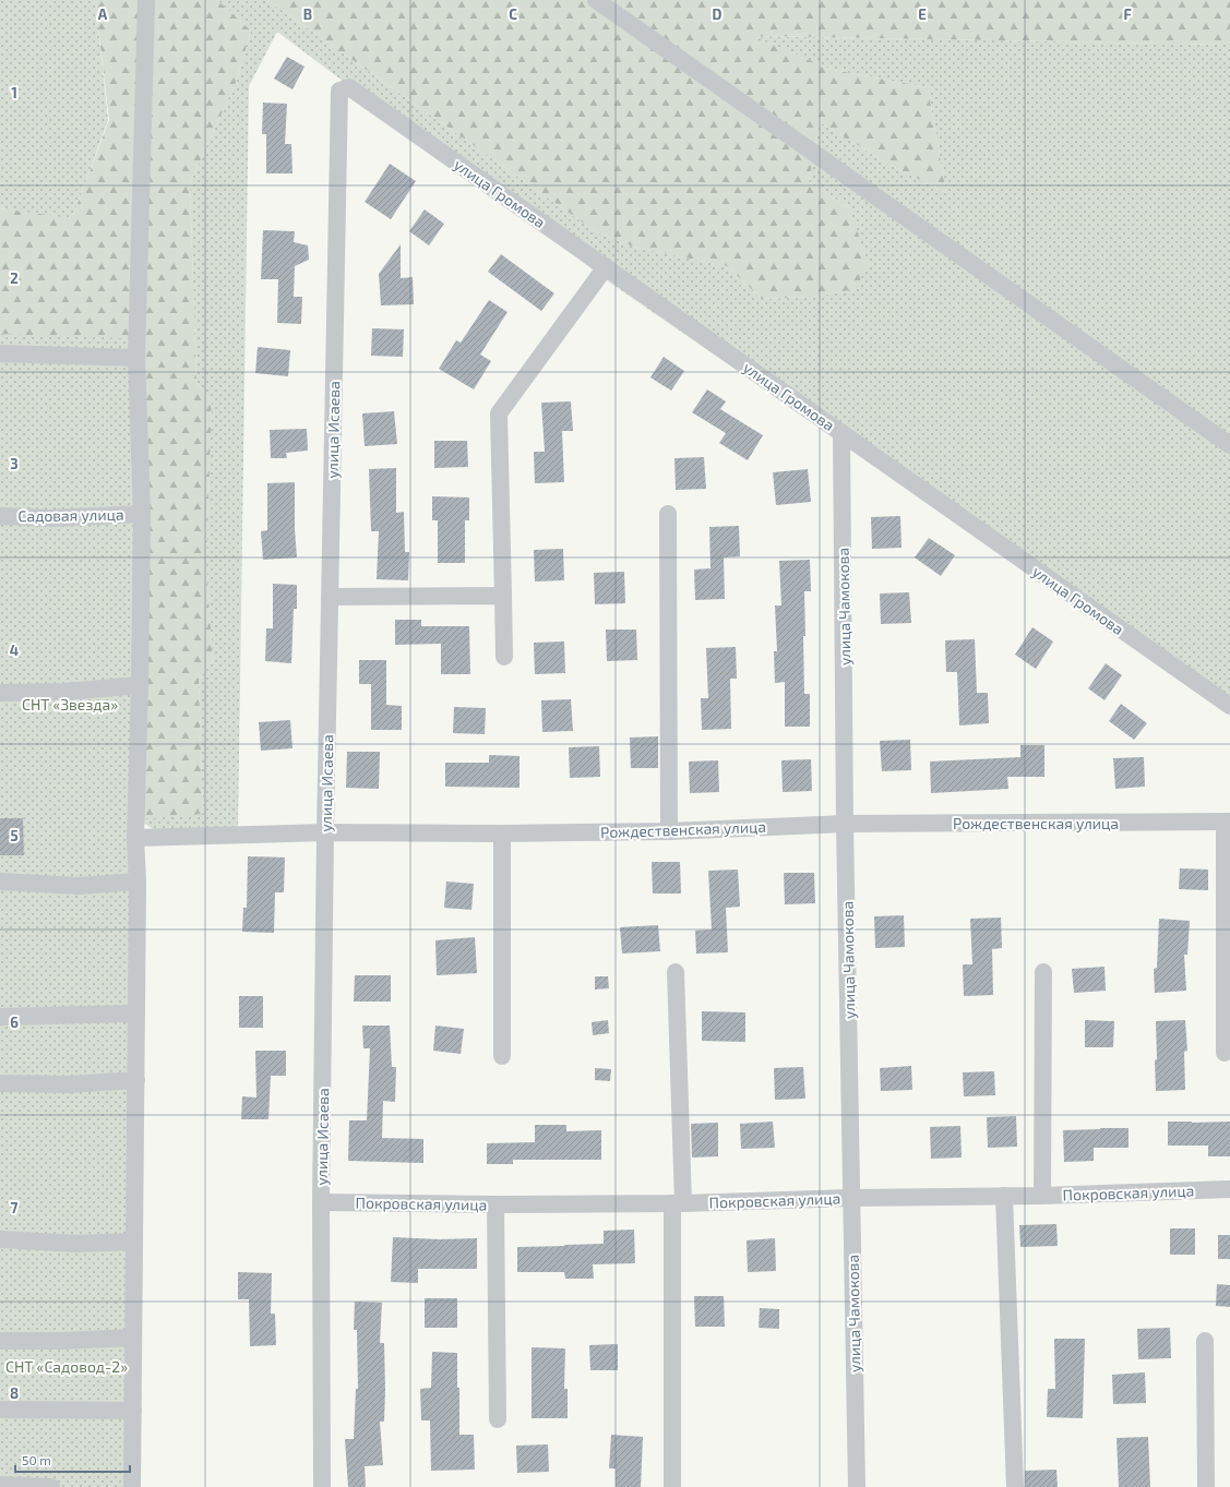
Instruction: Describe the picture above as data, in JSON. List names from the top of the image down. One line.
{"streets":{"street":["улица Громова","улица Исаева","Садовая улица","улица Чамокова","Рождественская улица","Покровская улица"]},"crossings":[["улица Громова","улица Исаева"],["улица Громова","улица Чамокова"],["улица Исаева","Рождественская улица"],["улица Исаева","Покровская улица"],["улица Чамокова","Рождественская улица"],["улица Чамокова","Покровская улица"]],"parks":["СНТ «Звезда»","СНТ «Садовод-2»"],"scale_bar":"50 m","grid":{"columns":["A","B","C","D","E","F"],"rows":["1","2","3","4","5","6","7","8"]}}
